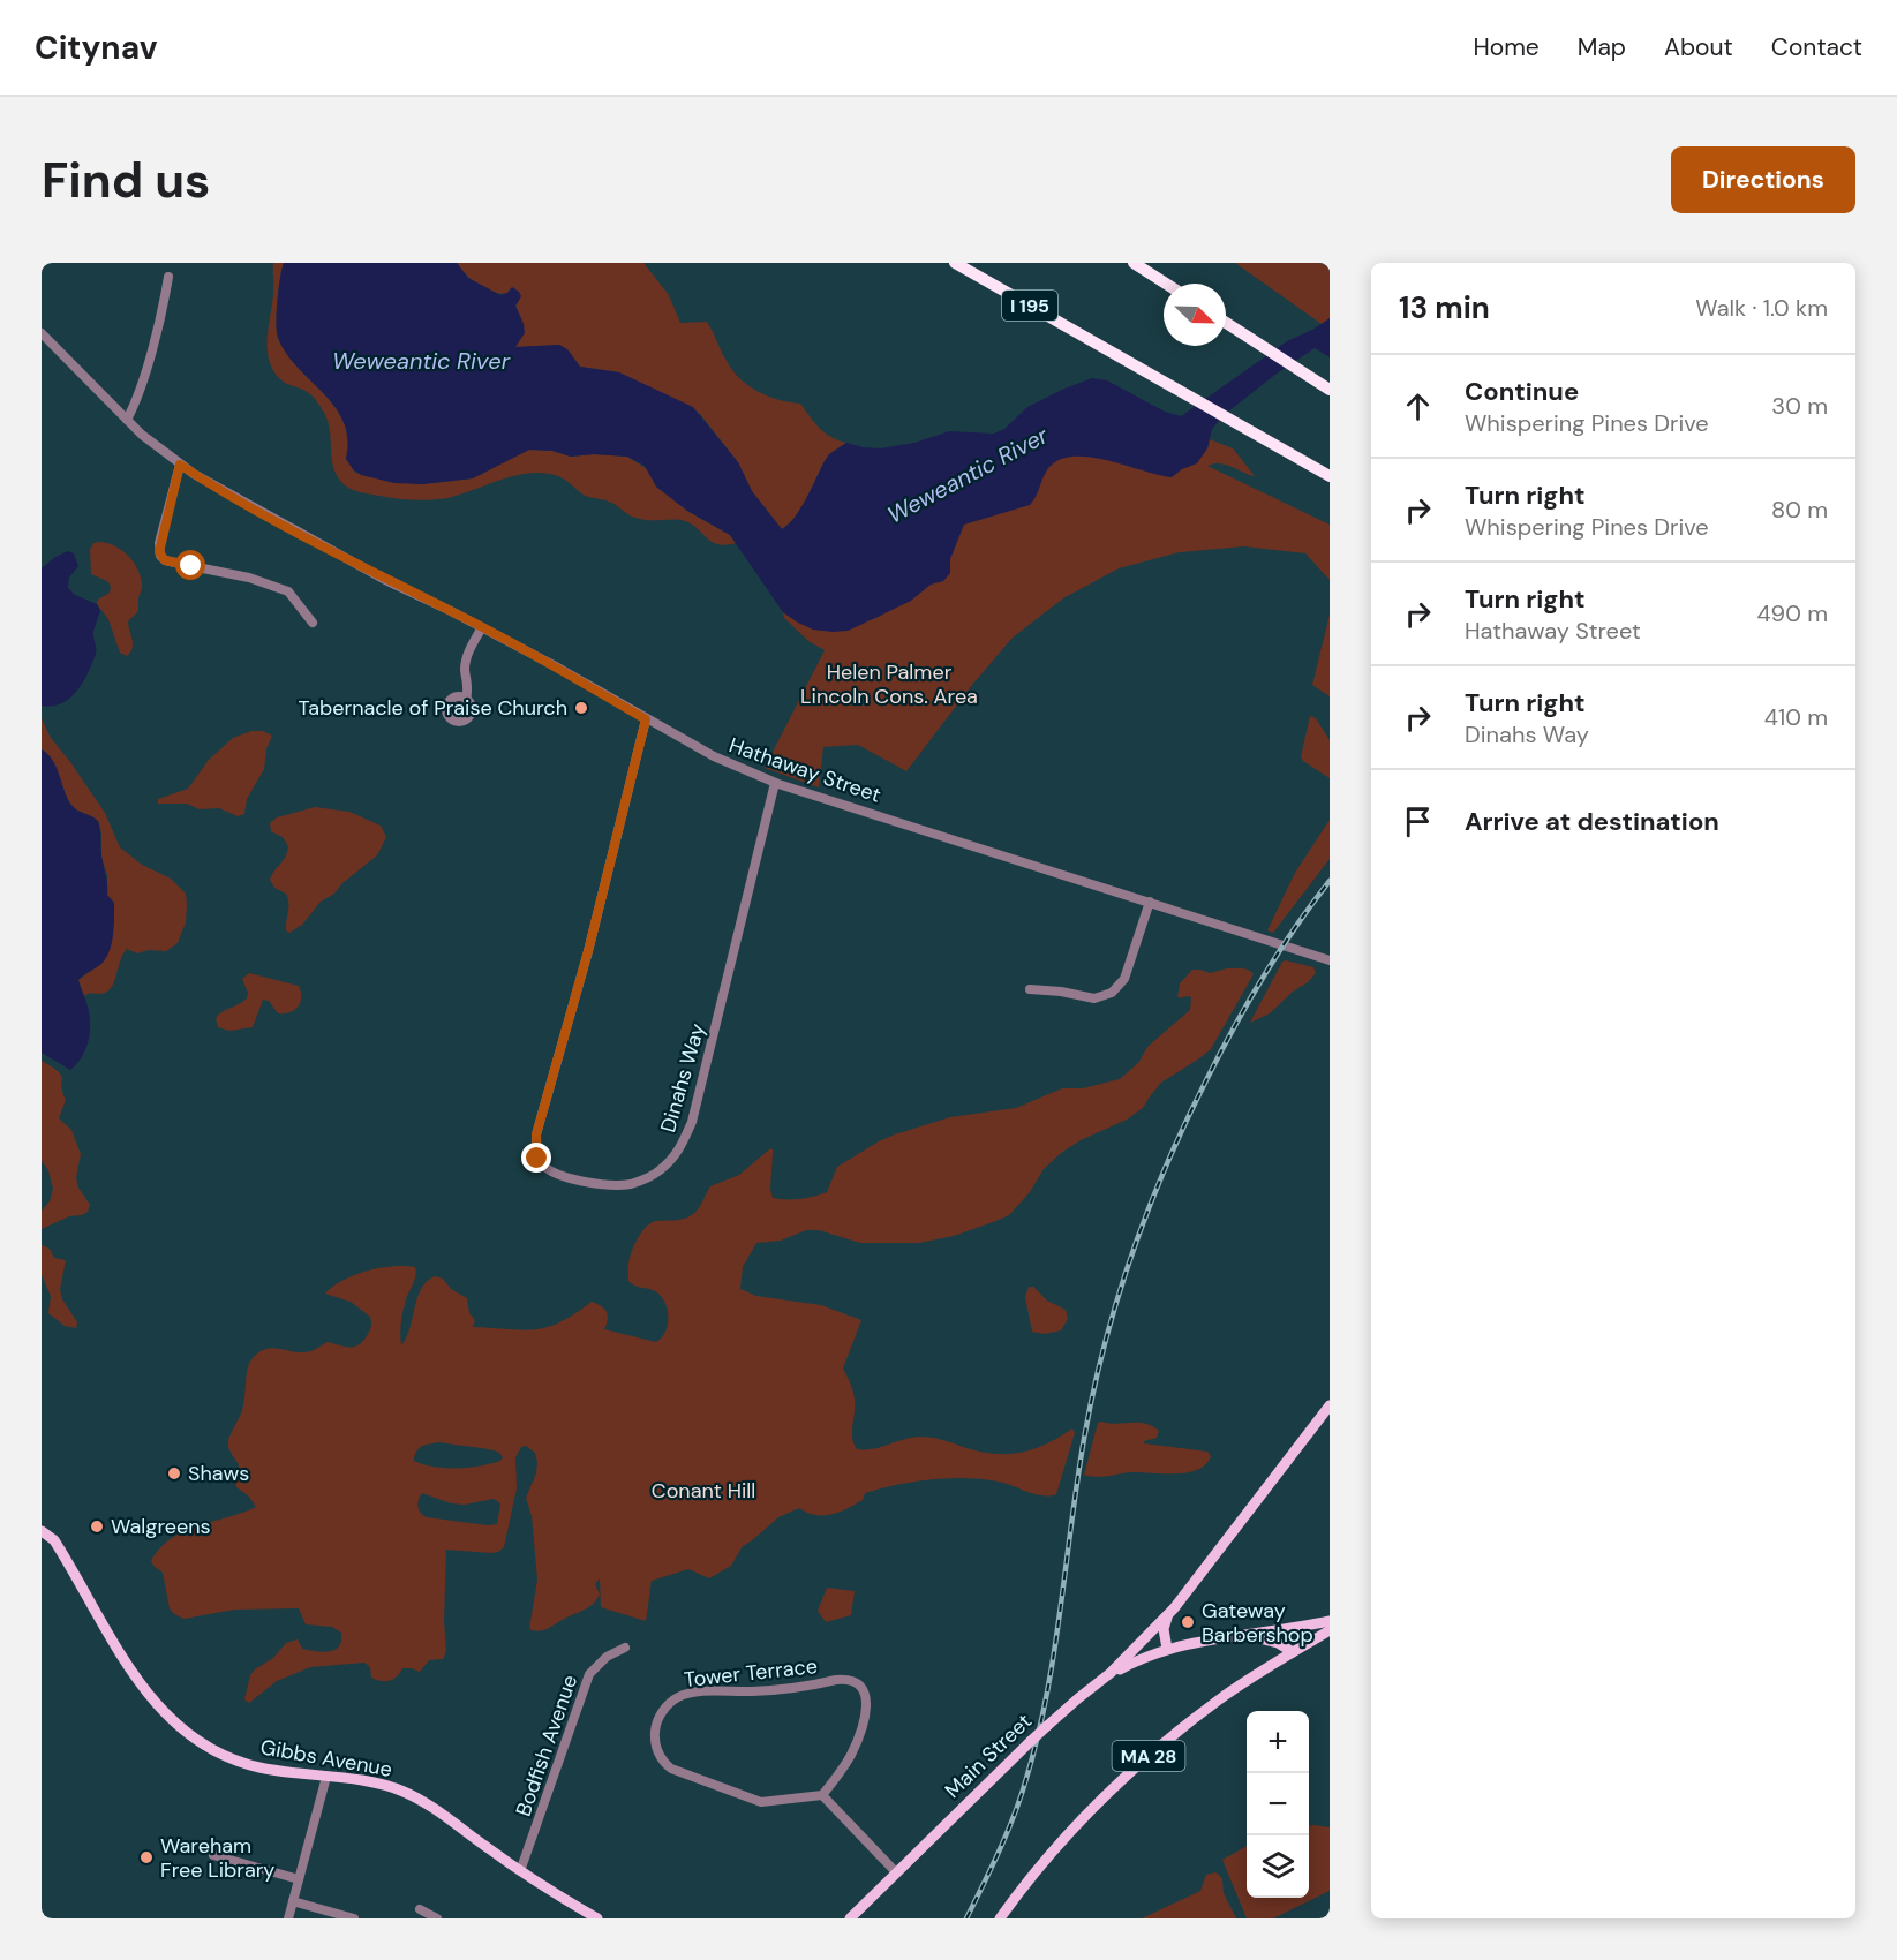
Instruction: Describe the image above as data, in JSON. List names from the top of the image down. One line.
{"streets":{"highway":["I 195"],"main road":["Main Street","MA 28","Gibbs Avenue"],"street":["Hathaway Street","Dinahs Way","Tower Terrace","Bodfish Avenue"]},"crossings":[["Hathaway Street","Dinahs Way"],["Bodfish Avenue","Gibbs Avenue"]],"water":["Weweantic River"],"parks":["Helen Palmer Lincoln Cons. Area","Conant Hill"],"places":["Tabernacle of Praise Church","Shaws","Walgreens","Gateway Barbershop","Wareham Free Library"],"north":"bottom right","page":{"header":"Citynav","nav":["Home","Map","About","Contact"],"buttons":"Directions","title":"Find us","heading":["13 min","Walk · 1.0 km"],"list":[["Continue","Whispering Pines Drive","30 m"],["Turn right","Whispering Pines Drive","80 m"],["Turn right","Hathaway Street","490 m"],["Turn right","Dinahs Way","410 m"],"Arrive at destination"],"map_buttons":["+","−"]}}
